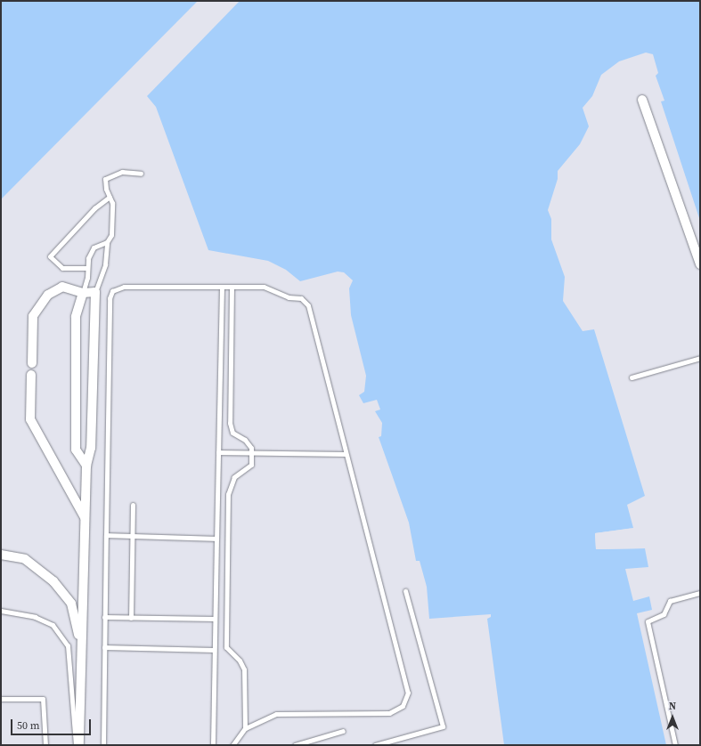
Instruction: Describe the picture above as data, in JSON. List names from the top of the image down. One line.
{"scale_bar":"50 m","north":"top"}
